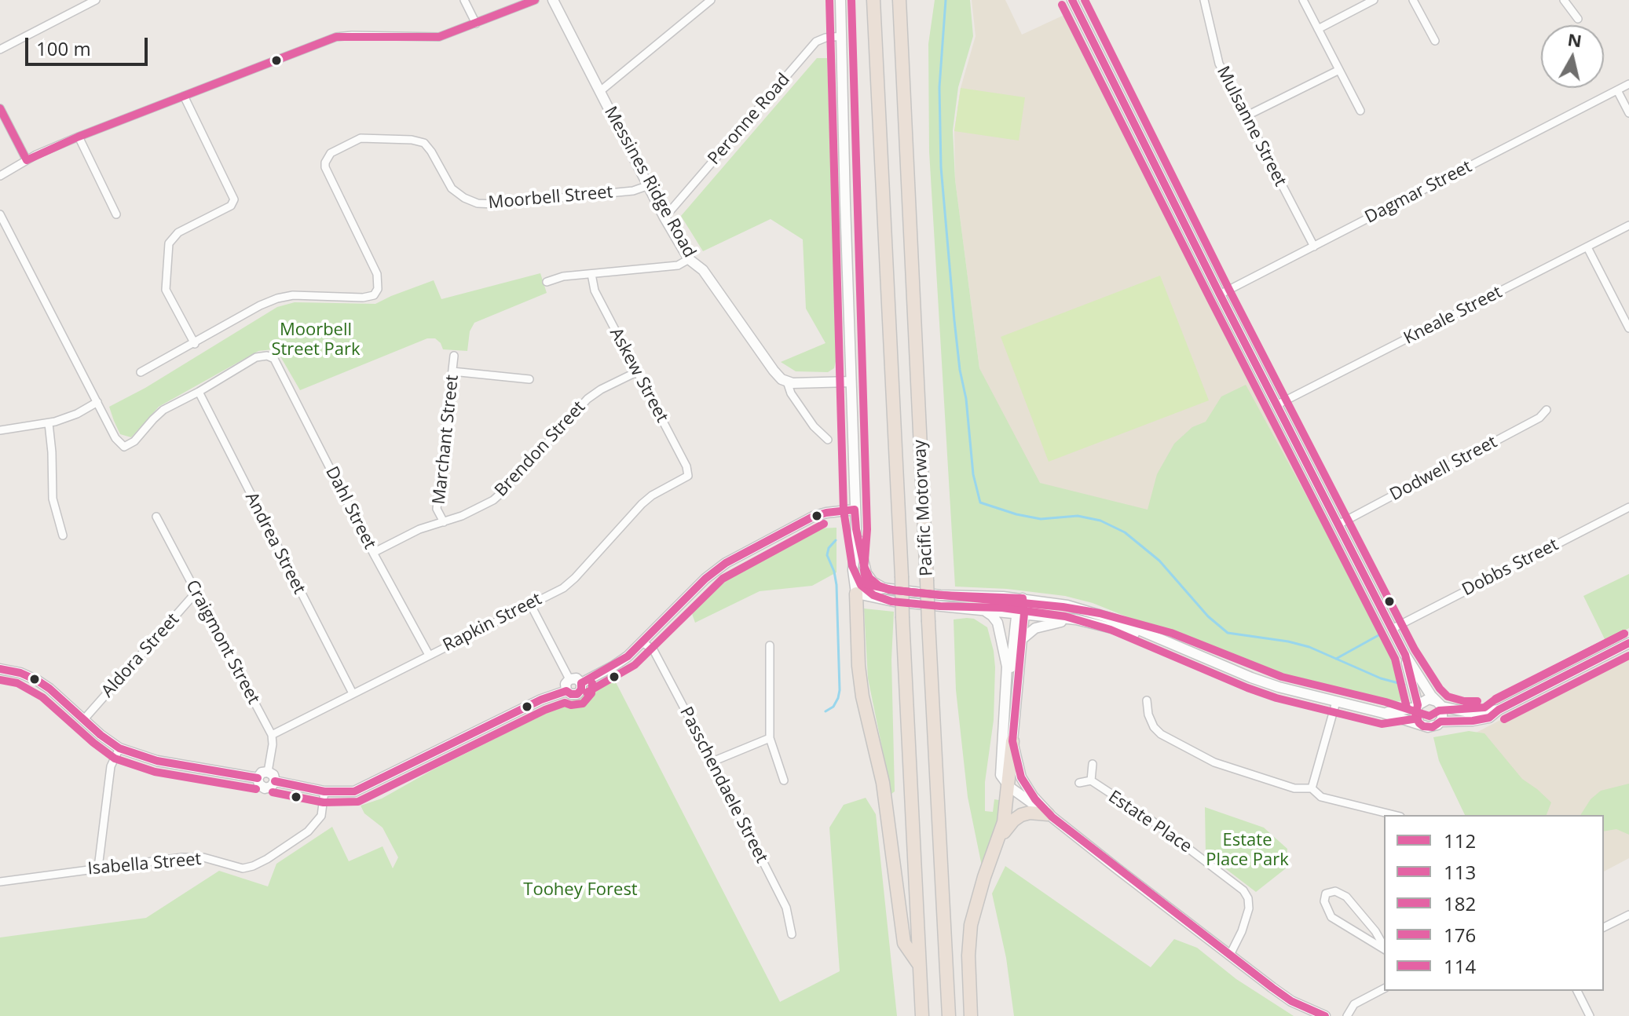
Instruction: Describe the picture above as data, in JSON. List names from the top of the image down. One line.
{"streets":{"highway":["Pacific Motorway"],"street":["Peronne Road","Mulsanne Street","Messines Ridge Road","Dagmar Street","Moorbell Street","Kneale Street","Askew Street","Marchant Street","Brendon Street","Dodwell Street","Dahl Street","Andrea Street","Dobbs Street","Rapkin Street","Craigmont Street","Aldora Street","Passchendaele Street","Estate Place","Isabella Street"]},"crossings":[["Peronne Road","Messines Ridge Road"],["Mulsanne Street","Dagmar Street"],["Messines Ridge Road","Moorbell Street"],["Askew Street","Brendon Street"],["Askew Street","Rapkin Street"],["Marchant Street","Brendon Street"],["Brendon Street","Dahl Street"],["Dahl Street","Andrea Street"],["Dahl Street","Rapkin Street"],["Andrea Street","Rapkin Street"],["Rapkin Street","Craigmont Street"],["Craigmont Street","Aldora Street"]],"parks":["Moorbell Street Park","Estate Place Park","Toohey Forest"],"lines":["transit line 113","transit line 182","transit line 176","transit line 112","transit line 114"],"legend":["112","113","182","176","114"],"scale_bar":"100 m","north":"top"}
